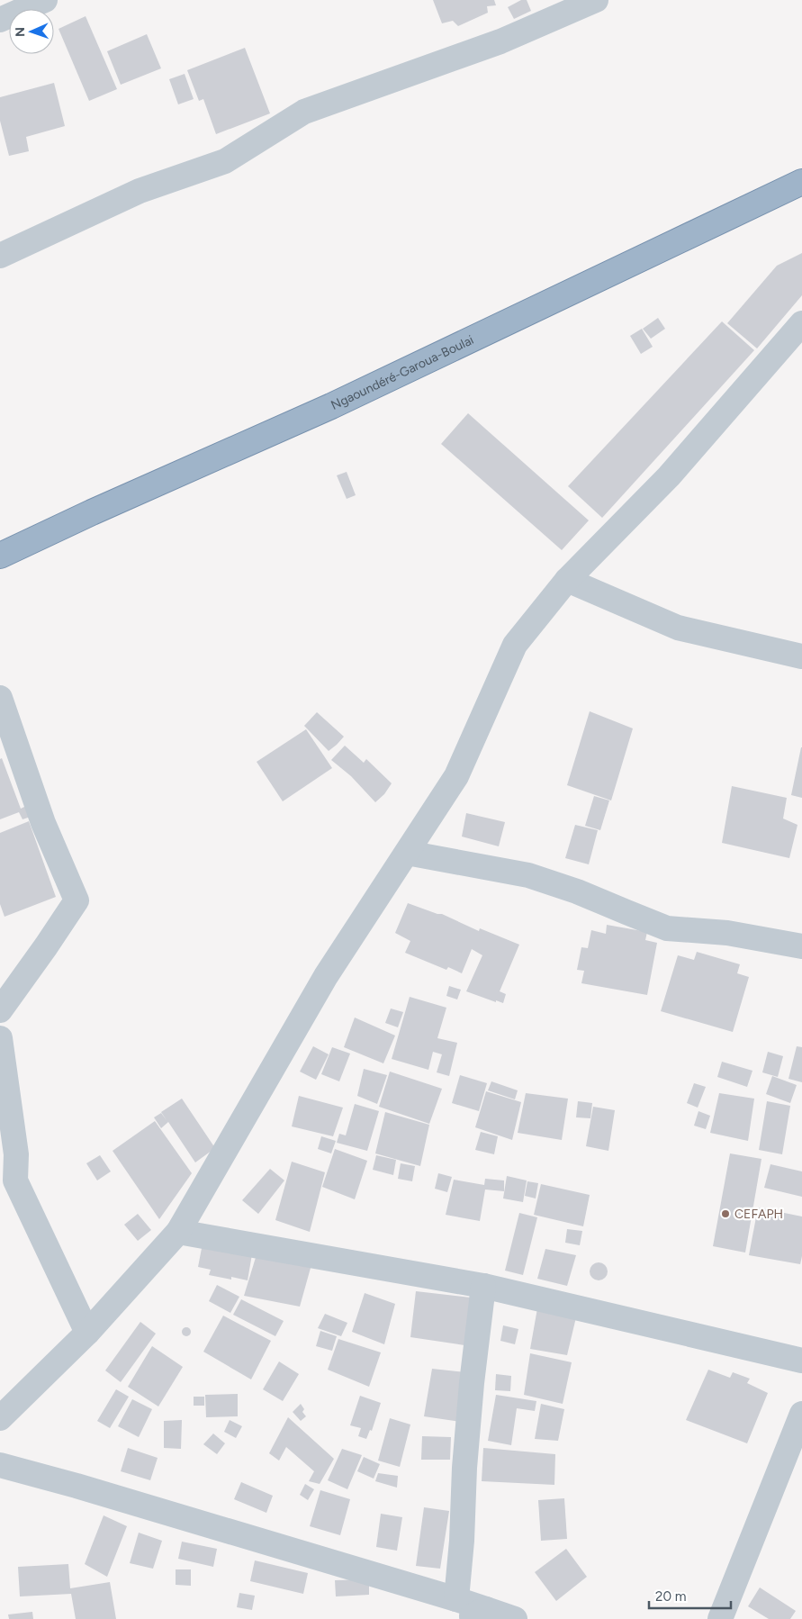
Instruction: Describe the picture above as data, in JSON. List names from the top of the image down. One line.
{"streets":{"highway":["Ngaoundéré-Garoua-Boulai"]},"places":["CEFAPH"],"scale_bar":"20 m","north":"left"}
